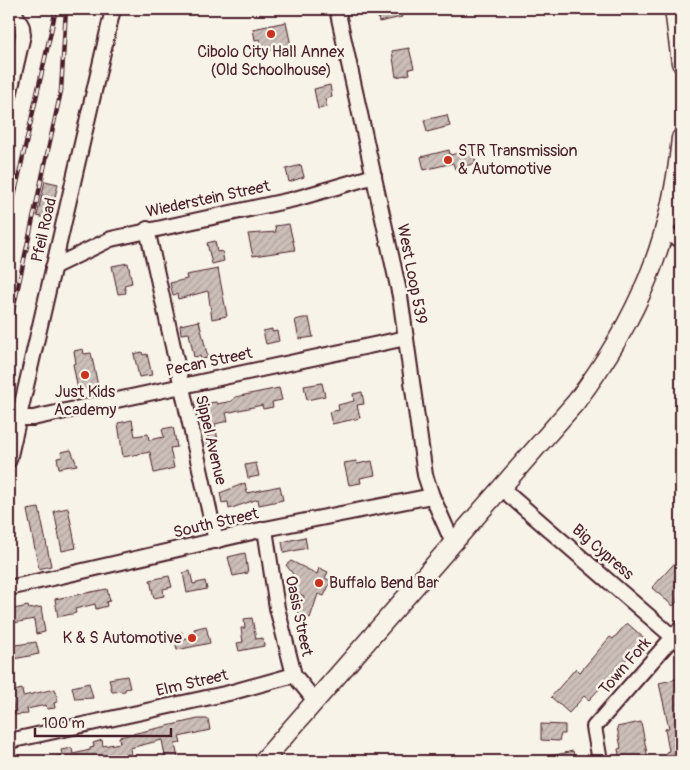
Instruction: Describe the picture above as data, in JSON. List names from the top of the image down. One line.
{"streets":{"street":["Wiederstein Street","Pfeil Road","West Loop 539","Pecan Street","Sippel Avenue","South Street","Big Cypress","Oasis Street","Town Fork","Elm Street"]},"crossings":[["Wiederstein Street","Pfeil Road"],["Wiederstein Street","West Loop 539"],["Wiederstein Street","Sippel Avenue"],["Pfeil Road","Pecan Street"],["West Loop 539","Pecan Street"],["West Loop 539","South Street"],["Pecan Street","Sippel Avenue"],["Sippel Avenue","South Street"],["South Street","Oasis Street"],["Big Cypress","Town Fork"],["Oasis Street","Elm Street"]],"places":["Cibolo City Hall Annex (Old Schoolhouse)","STR Transmission & Automotive","Just Kids Academy","Buffalo Bend Bar","K & S Automotive"],"scale_bar":"100 m"}
